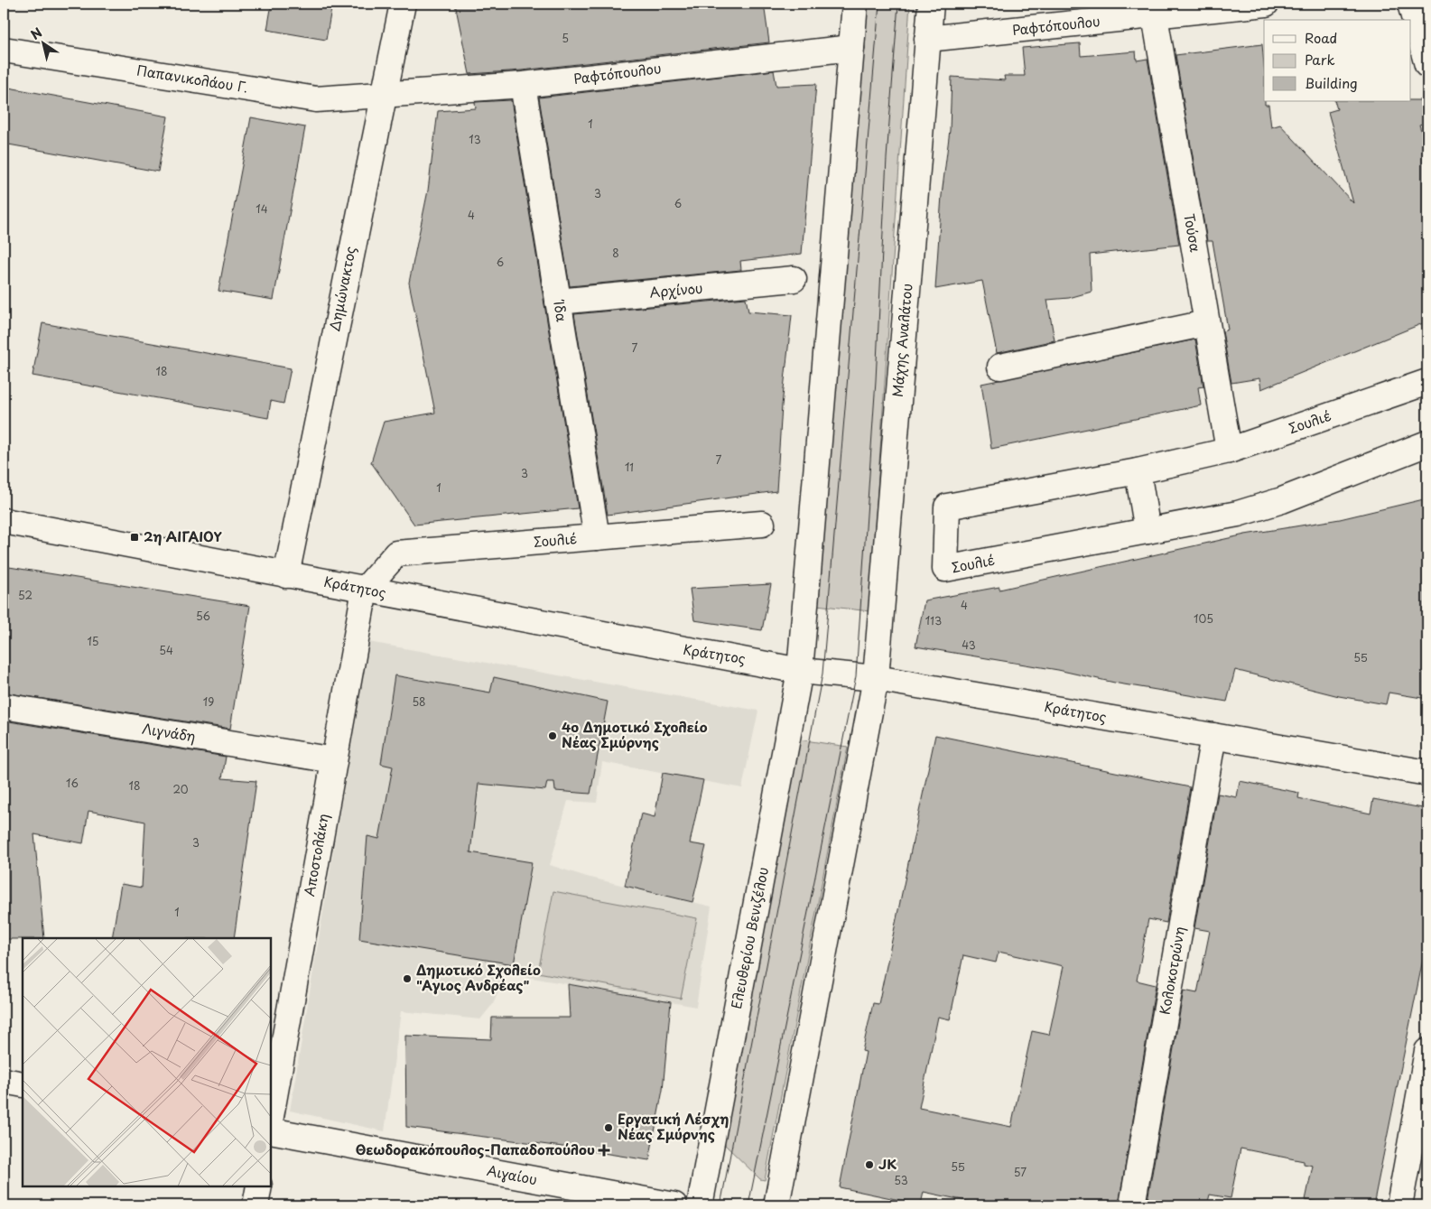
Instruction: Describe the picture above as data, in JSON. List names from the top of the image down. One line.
{"streets":{"street":["Ραφτόπουλου","Παπανικολάου Γ.","Τούσα","Δημώνακτος","Αρχίνου","Ίδα","Μάχης Αναλάτου","Σουλιέ","Κράτητος","Λιγνάδη","Αποστολάκη","Ελευθερίου Βενιζέλου","Κολοκοτρώνη","Αιγαίου"]},"crossings":[["Ραφτόπουλου","Παπανικολάου Γ."],["Ραφτόπουλου","Τούσα"],["Ραφτόπουλου","Δημώνακτος"],["Ραφτόπουλου","Ίδα"],["Ραφτόπουλου","Μάχης Αναλάτου"],["Παπανικολάου Γ.","Δημώνακτος"],["Τούσα","Σουλιέ"],["Δημώνακτος","Κράτητος"],["Αρχίνου","Ίδα"],["Ίδα","Σουλιέ"],["Μάχης Αναλάτου","Κράτητος"],["Σουλιέ","Κράτητος"],["Σουλιέ","Αποστολάκη"],["Κράτητος","Αποστολάκη"],["Κράτητος","Ελευθερίου Βενιζέλου"],["Κράτητος","Κολοκοτρώνη"],["Λιγνάδη","Αποστολάκη"]],"places":{"transit":["2η ΑΙΓΑΙΟΥ"],"other":["4o Δημοτικό Σχολείο Νέας Σμύρνης","Δημοτικό Σχολείο \"Αγιος Ανδρέας\"","Εργατική Λέσχη Νέας Σμύρνης","JK"],"health":["Θεωδορακόπουλος-Παπαδοπούλου"]},"house_numbers":["5","1","13","3","6","14","4","8","6","7","18","7","11","3","1","52","4","56","105","113","15","43","54","55","19","58","16","18","20","3","1","55","57","53"],"legend":["Road","Park","Building"],"north":"top left"}
